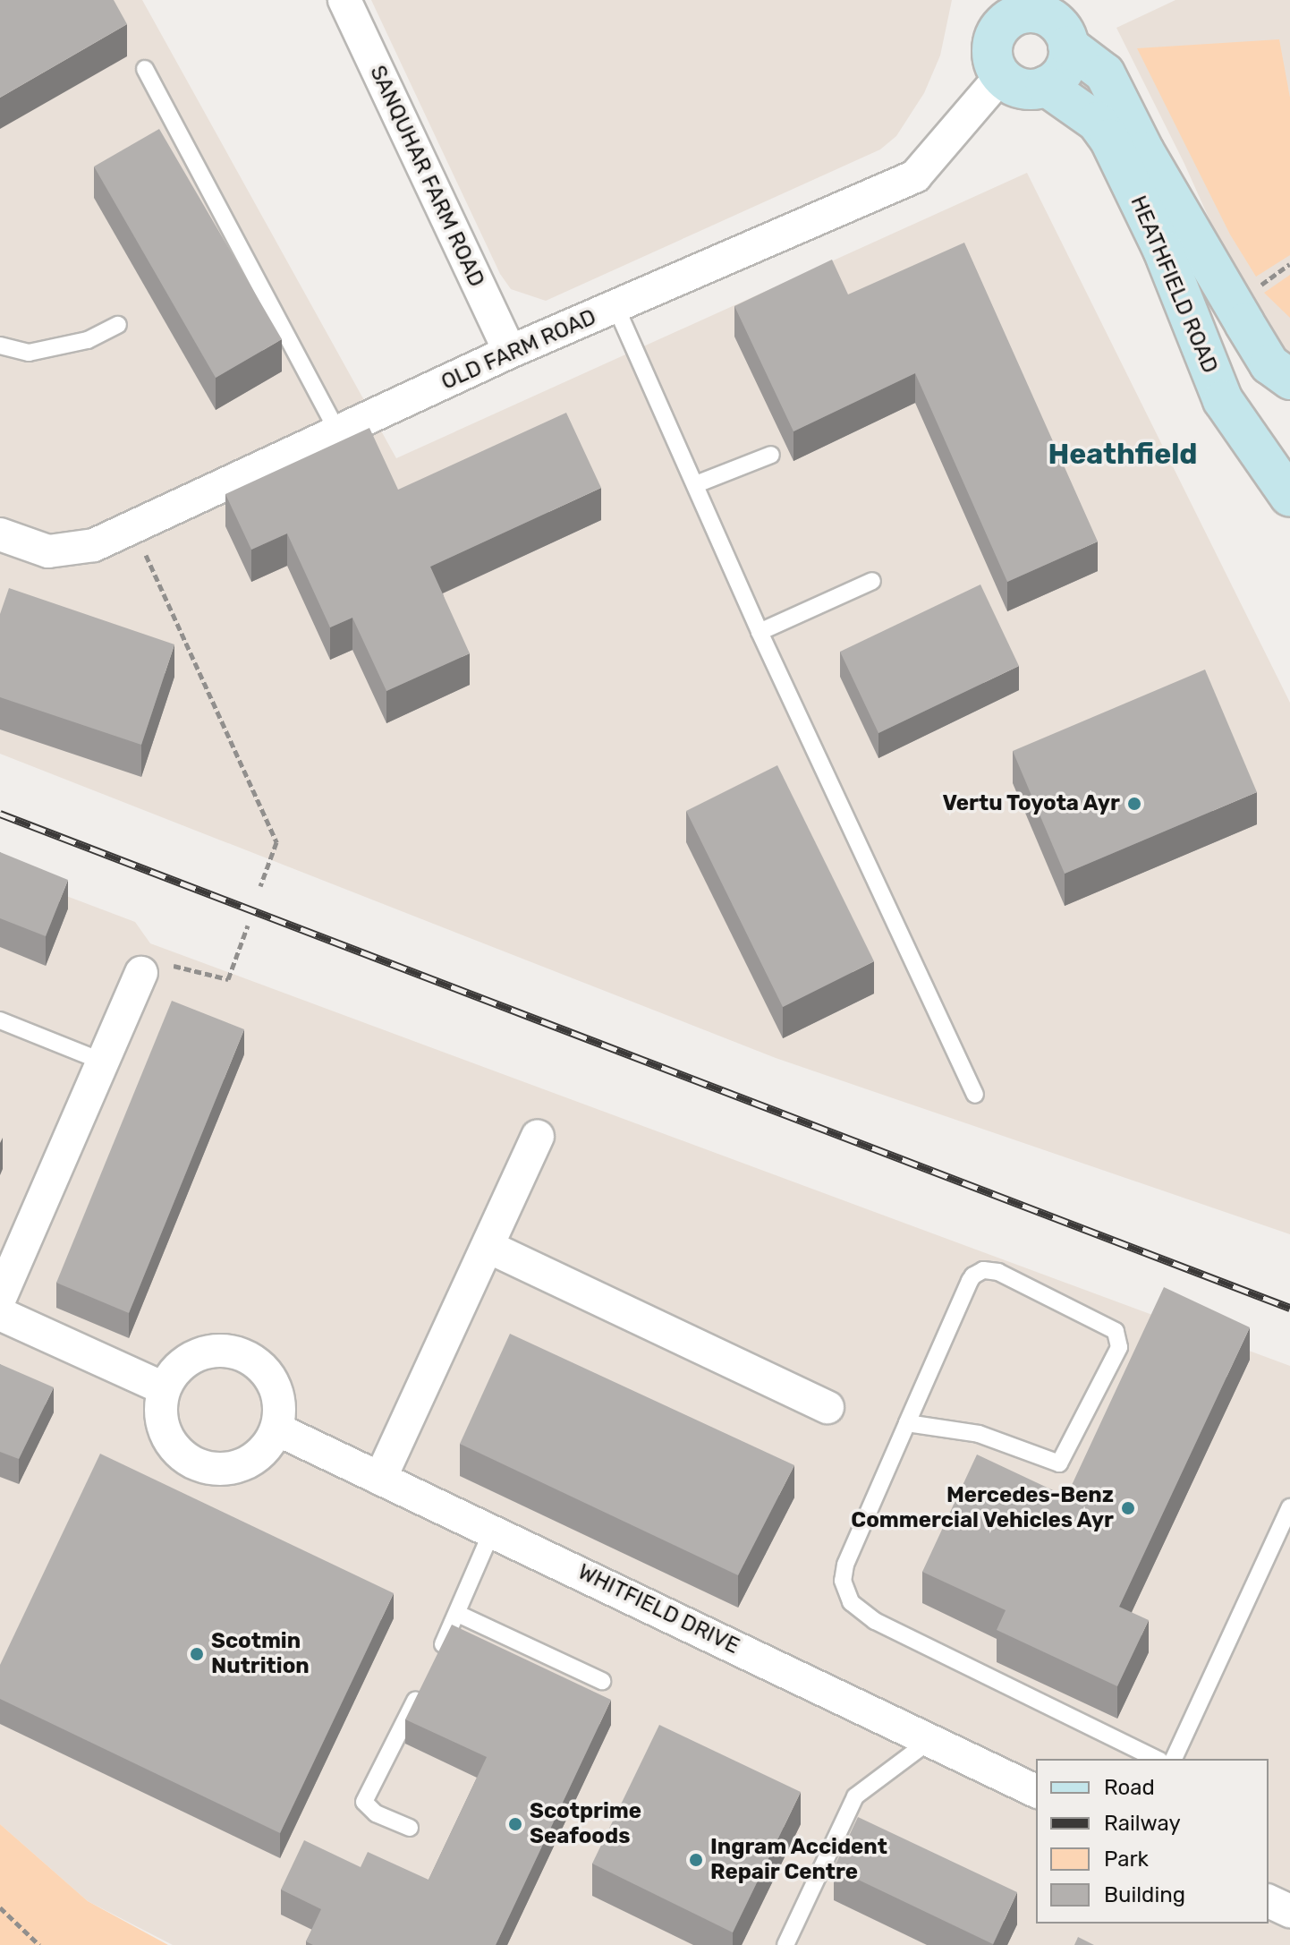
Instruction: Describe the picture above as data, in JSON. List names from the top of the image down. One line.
{"streets":{"main road":["HEATHFIELD ROAD"],"street":["SANQUHAR FARM ROAD","OLD FARM ROAD","WHITFIELD DRIVE"]},"crossings":[["SANQUHAR FARM ROAD","OLD FARM ROAD"],["HEATHFIELD ROAD","OLD FARM ROAD"]],"districts":["Heathfield"],"places":["Vertu Toyota Ayr","Mercedes-Benz Commercial Vehicles Ayr","Scotmin Nutrition","Scotprime Seafoods","Ingram Accident Repair Centre"],"legend":["Road","Railway","Park","Building"]}
